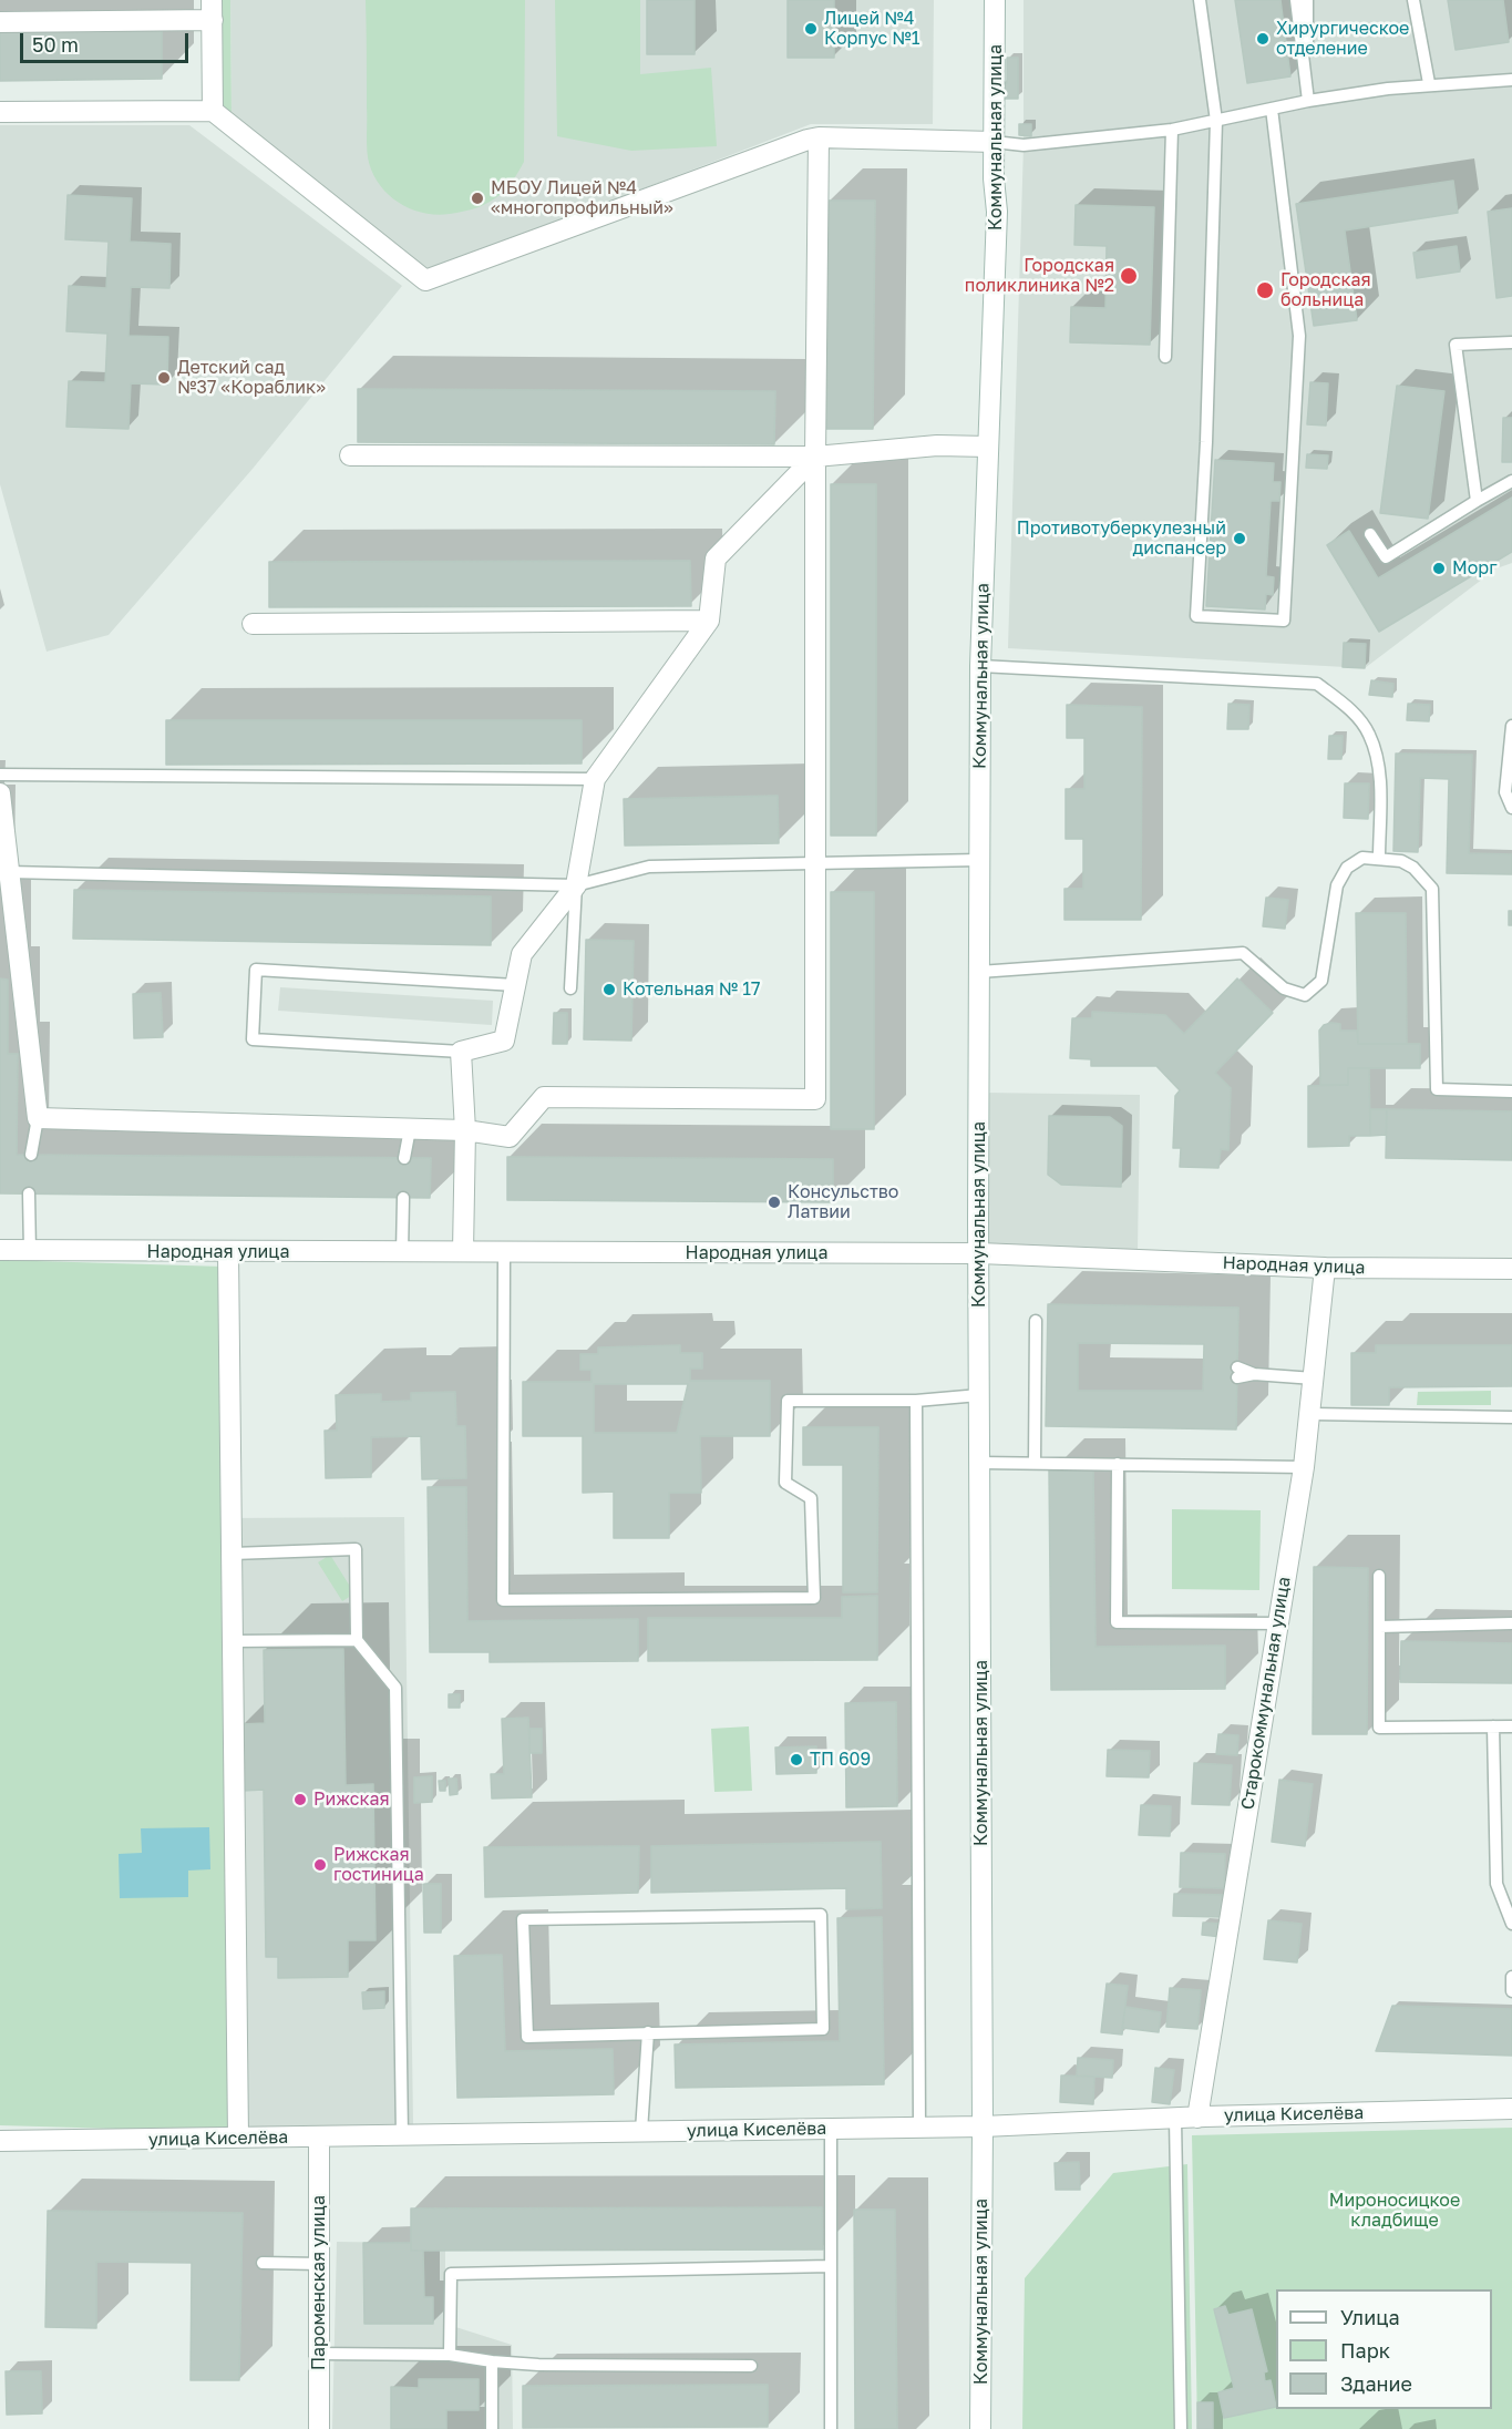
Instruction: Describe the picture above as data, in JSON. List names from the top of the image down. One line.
{"streets":{"street":["Коммунальная улица","Народная улица","Старокоммунальная улица","улица Киселёва","Пароменская улица"]},"crossings":[["Коммунальная улица","Народная улица"],["Коммунальная улица","улица Киселёва"],["Народная улица","Старокоммунальная улица"],["Старокоммунальная улица","улица Киселёва"],["улица Киселёва","Пароменская улица"]],"parks":["Мироносицкое кладбище"],"places":["Лицей №4 Корпус №1","Хирургическое отделение","МБОУ Лицей №4 «многопрофильный»","Городская поликлиника №2","Городская больница","Детский сад №37 «Кораблик»","Противотуберкулезный диспансер","Морг","Котельная № 17","Консульство Латвии","ТП 609","Рижская","Рижская гостиница"],"legend":["Улица","Парк","Здание"],"scale_bar":"50 m"}
